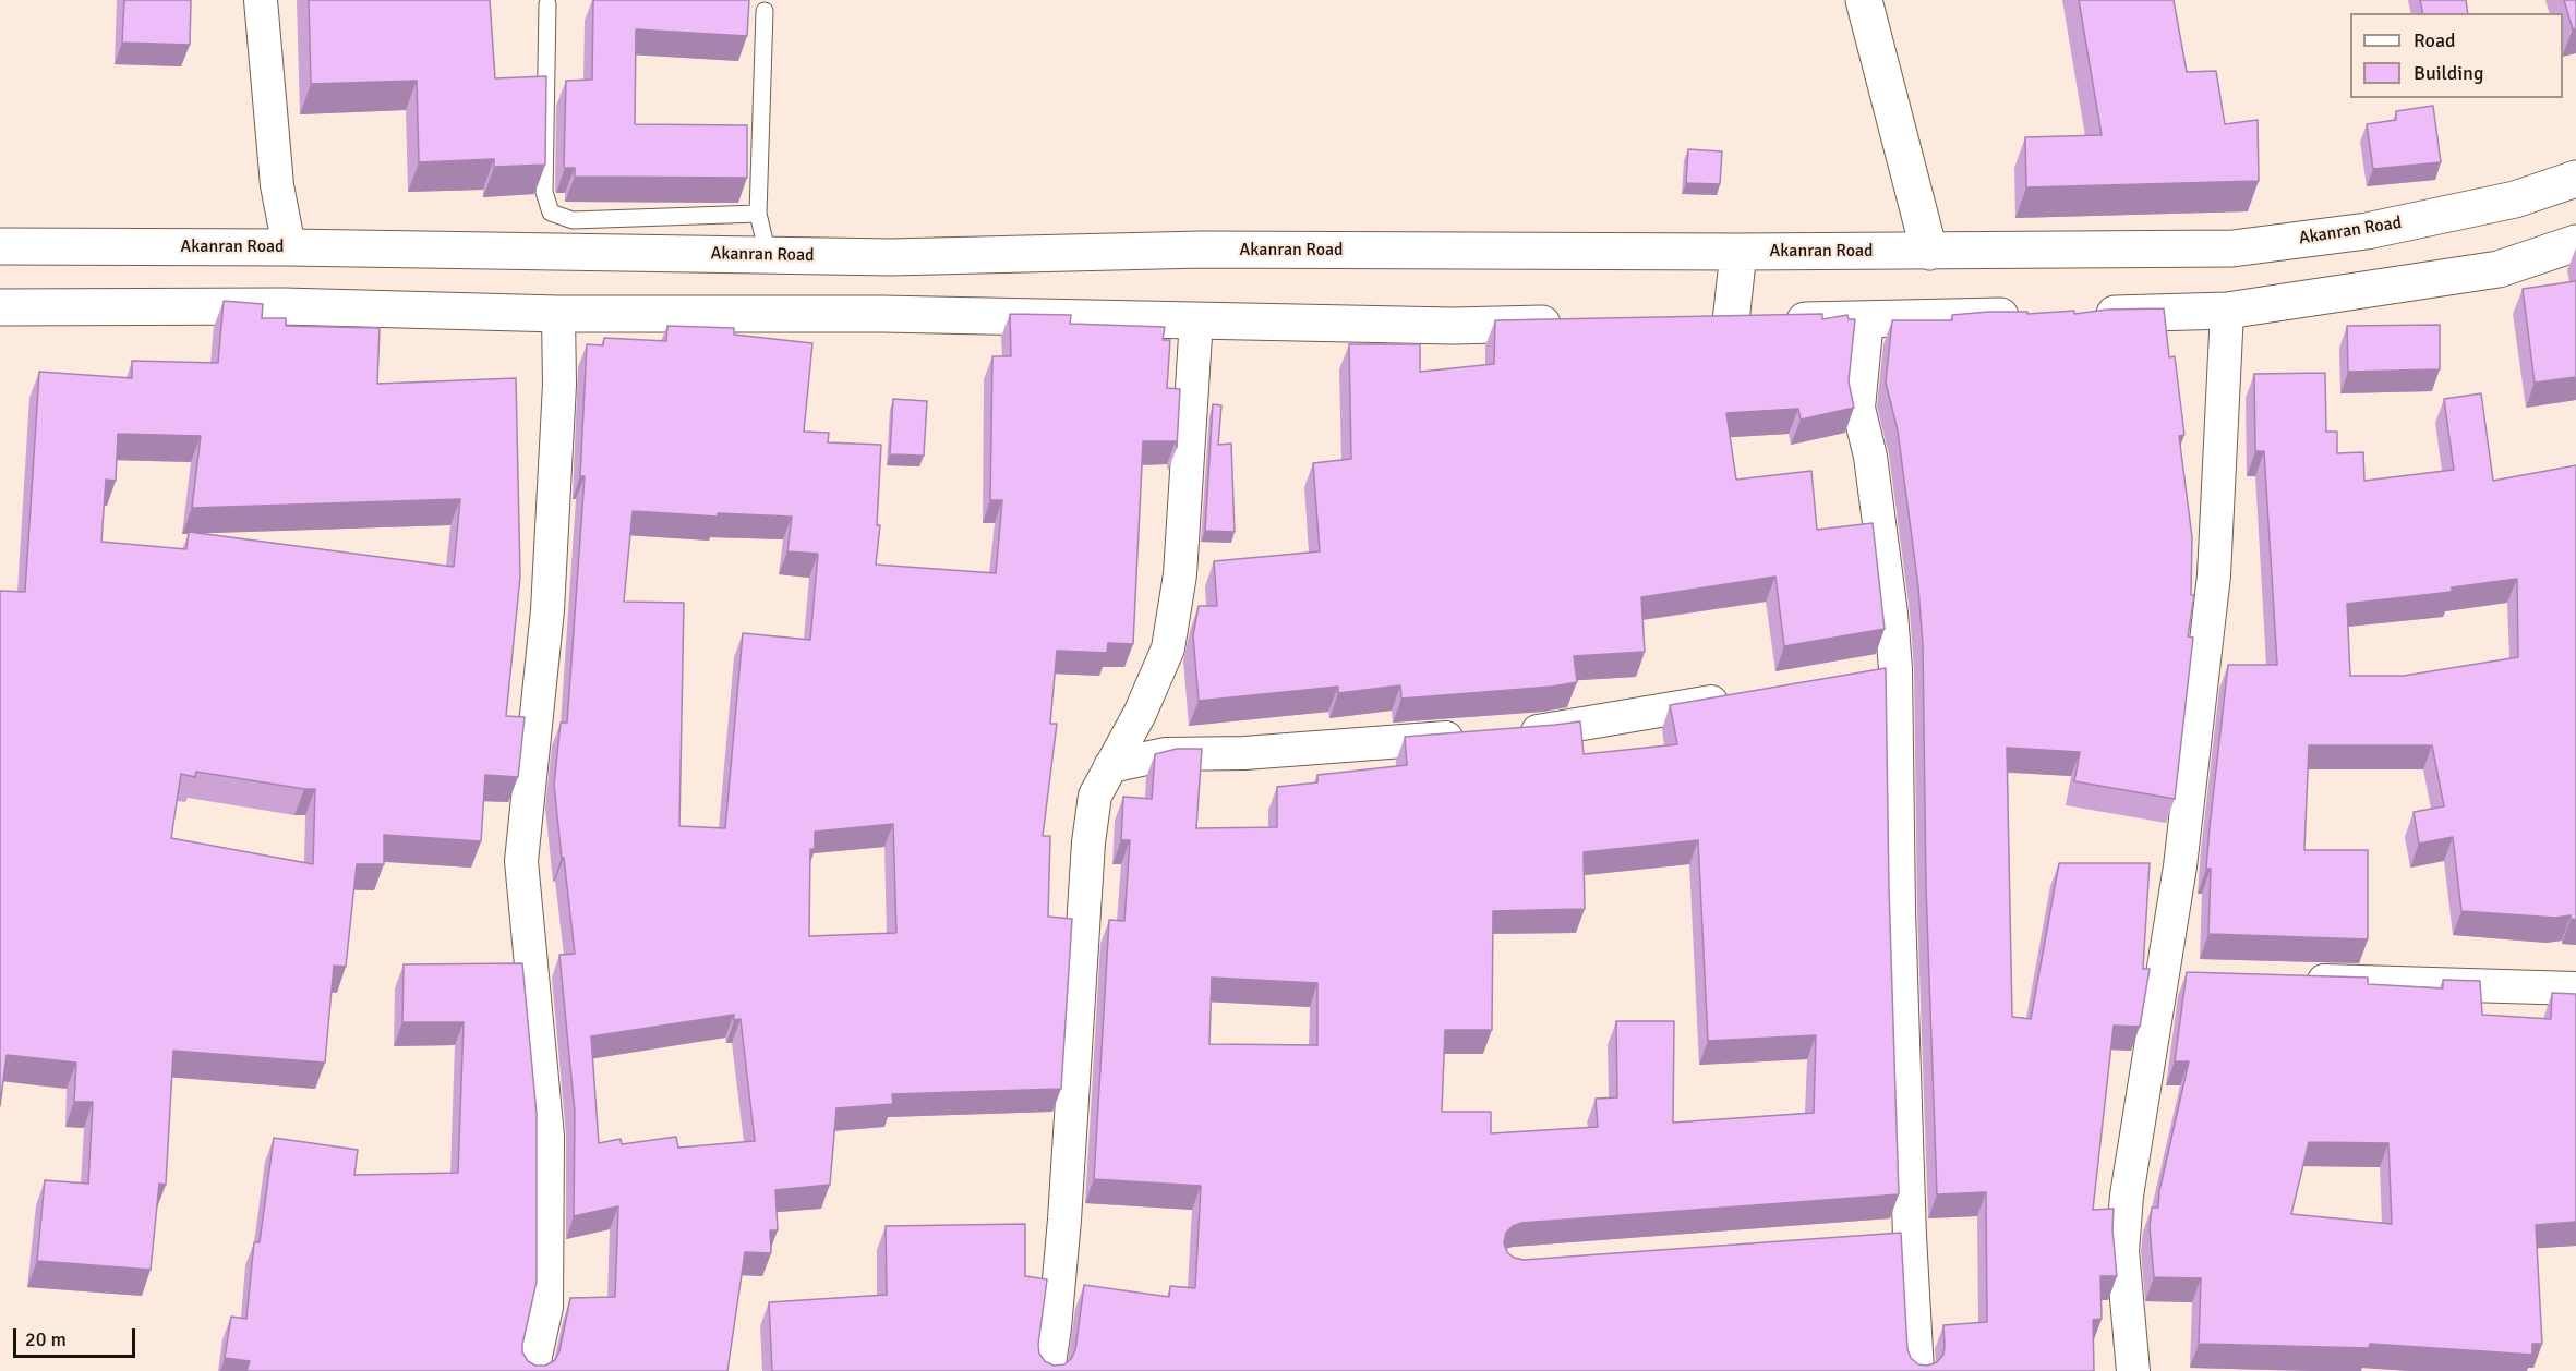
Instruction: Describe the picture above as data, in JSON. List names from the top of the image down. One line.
{"streets":{"main road":["Akanran Road"]},"legend":["Road","Building"],"scale_bar":"20 m"}
